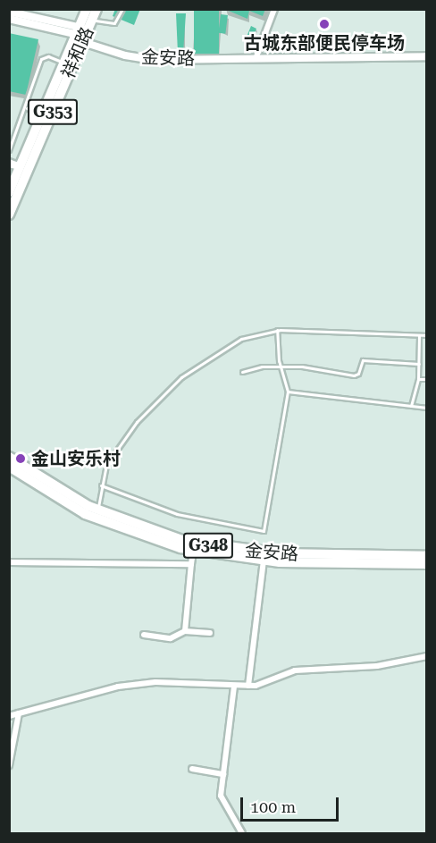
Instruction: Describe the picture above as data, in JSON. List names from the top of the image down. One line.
{"streets":{"highway":["祥和路","金安路","G353","G348"]},"crossings":[["祥和路","金安路"]],"places":["古城东部便民停车场","金山安乐村"],"scale_bar":"100 m"}
